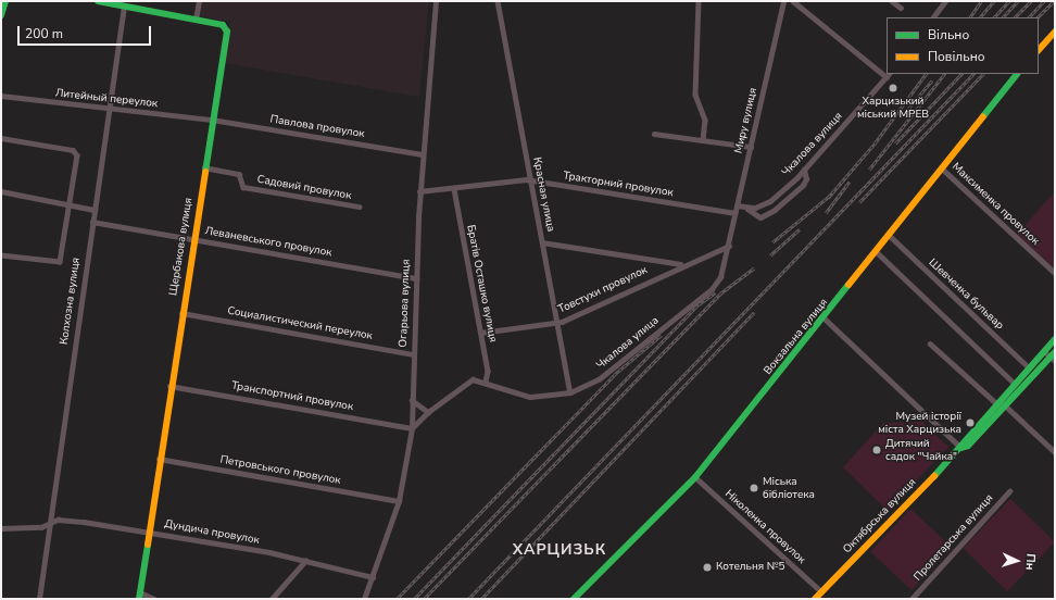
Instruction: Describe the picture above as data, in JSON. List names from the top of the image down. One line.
{"streets":{"main road":["Щербакова вулиця","Вокзальна вулиця","Октябрська вулиця"],"street":["Литейный переулок","Миру вулиця","Павлова провулок","Чкалова вулиця","Тракторний провулок","Садовий провулок","Красная улица","Максименка провулок","Леваневського провулок","Братів Осташко вулиця","Товстухи провулок","Шевченка бульвар","Колхозна вулиця","Огарьова вулиця","Социалистический переулок","Чкалова улица","Транспортний провулок","Петровського провулок","Ніколенка провулок","Дундича провулок","Пролетарська вулиця"]},"crossings":[["Литейный переулок","Павлова провулок"],["Литейный переулок","Щербакова вулиця"],["Литейный переулок","Колхозна вулиця"],["Миру вулиця","Тракторний провулок"],["Миру вулиця","Товстухи провулок"],["Миру вулиця","Чкалова улица"],["Павлова провулок","Щербакова вулиця"],["Павлова провулок","Огарьова вулиця"],["Тракторний провулок","Красная улица"],["Тракторний провулок","Братів Осташко вулиця"],["Тракторний провулок","Огарьова вулиця"],["Садовий провулок","Щербакова вулиця"],["Красная улица","Товстухи провулок"],["Красная улица","Чкалова улица"],["Максименка провулок","Вокзальна вулиця"],["Леваневського провулок","Щербакова вулиця"],["Леваневського провулок","Колхозна вулиця"],["Леваневського провулок","Огарьова вулиця"],["Щербакова вулиця","Колхозна вулиця"],["Щербакова вулиця","Социалистический переулок"],["Щербакова вулиця","Транспортний провулок"],["Щербакова вулиця","Петровського провулок"],["Щербакова вулиця","Дундича провулок"],["Братів Осташко вулиця","Товстухи провулок"],["Братів Осташко вулиця","Чкалова улица"],["Товстухи провулок","Чкалова улица"],["Шевченка бульвар","Вокзальна вулиця"],["Шевченка бульвар","Октябрська вулиця"],["Колхозна вулиця","Дундича провулок"],["Огарьова вулиця","Социалистический переулок"],["Огарьова вулиця","Чкалова улица"],["Огарьова вулиця","Транспортний провулок"],["Огарьова вулиця","Петровського провулок"],["Огарьова вулиця","Дундича провулок"],["Вокзальна вулиця","Ніколенка провулок"],["Чкалова улица","Транспортний провулок"],["Октябрська вулиця","Ніколенка провулок"]],"districts":["ХАРЦИЗЬК"],"places":["Харцизький міський МРЕВ","Музей історії міста Харцизька","Дитячий садок \"Чайка\"","Міська бібліотека","Котельня №5"],"legend":["Вільно","Повільно"],"scale_bar":"200 m","north":"right"}
